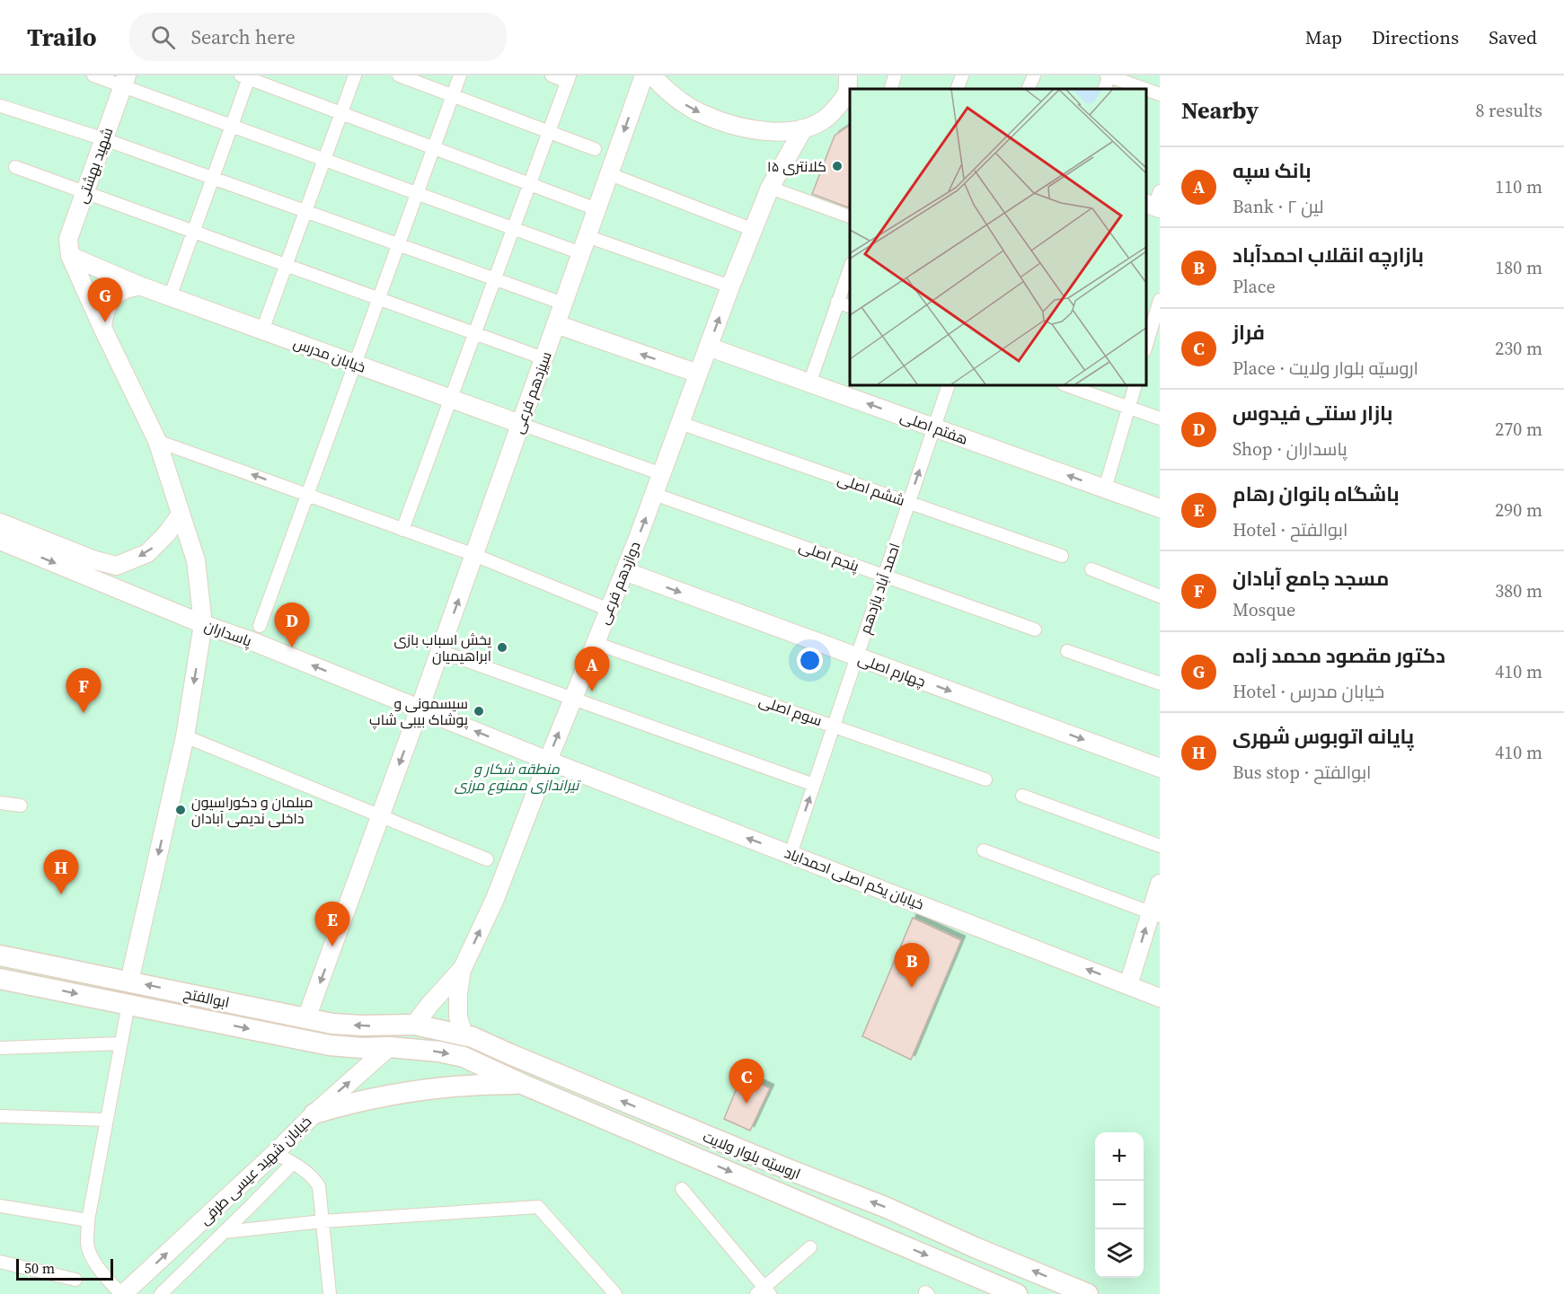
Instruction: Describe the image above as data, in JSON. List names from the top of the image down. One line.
{"streets":{"main road":["ابوالفتح","اروسیّه بلوار ولایت"],"street":["شهید بهشتی","خیابان مدرس","سیزدهم فرعی","هفتم اصلی","ششم اصلی","پنجم اصلی","دوازدهم فرعی","احمد آباد یازدهم","پاسداران","چهارم اصلی","سوم اصلی","خیابان یکم اصلی احمداباد","خیابان شهید عیسی طرفی"]},"crossings":[["شهید بهشتی","خیابان مدرس"],["خیابان مدرس","سیزدهم فرعی"],["سیزدهم فرعی","پاسداران"],["سیزدهم فرعی","ابوالفتح"],["هفتم اصلی","دوازدهم فرعی"],["هفتم اصلی","احمد آباد یازدهم"],["ششم اصلی","دوازدهم فرعی"],["ششم اصلی","احمد آباد یازدهم"],["پنجم اصلی","دوازدهم فرعی"],["پنجم اصلی","احمد آباد یازدهم"],["دوازدهم فرعی","پاسداران"],["دوازدهم فرعی","چهارم اصلی"],["دوازدهم فرعی","سوم اصلی"],["دوازدهم فرعی","خیابان یکم اصلی احمداباد"],["دوازدهم فرعی","ابوالفتح"],["دوازدهم فرعی","اروسیّه بلوار ولایت"],["احمد آباد یازدهم","چهارم اصلی"],["احمد آباد یازدهم","سوم اصلی"],["احمد آباد یازدهم","خیابان یکم اصلی احمداباد"],["پاسداران","خیابان یکم اصلی احمداباد"],["ابوالفتح","اروسیّه بلوار ولایت"],["ابوالفتح","خیابان شهید عیسی طرفی"],["اروسیّه بلوار ولایت","خیابان شهید عیسی طرفی"]],"one_way":["هفتم اصلی","دوازدهم فرعی"],"parks":["منطقه شکار و تیراندازی ممنوع مرزی"],"places":["کلانتری ۱۵","پخش اسباب بازی ابراهیمیان","سیسمونی و پوشاک بیبی شاپ","مبلمان و دکوراسیون داخلی ندیمی آبادان"],"scale_bar":"50 m","page":{"header":"Trailo","search":"Search here","nav":["Map","Directions","Saved"],"heading":["Nearby","8 results"],"list":[{"mark":"A","name":"بانک سپه","note":"Bank · لین ۲","value":"110 m"},{"mark":"B","name":"بازارچه انقلاب احمدآباد","note":"Place","value":"180 m"},{"mark":"C","name":"فراز","note":"Place · اروسیّه بلوار ولایت","value":"230 m"},{"mark":"D","name":"بازار سنتی فیدوس","note":"Shop · پاسداران","value":"270 m"},{"mark":"E","name":"باشگاه بانوان رهام","note":"Hotel · ابوالفتح","value":"290 m"},{"mark":"F","name":"مسجد جامع آبادان","note":"Mosque","value":"380 m"},{"mark":"G","name":"دكتور مقصود محمد زاده","note":"Hotel · خیابان مدرس","value":"410 m"},{"mark":"H","name":"پایانه اتوبوس شهری","note":"Bus stop · ابوالفتح","value":"410 m"}],"pins":["G","D","A","F","H","E","B","C"],"map_buttons":["+","−"],"scale":"50 m"}}
